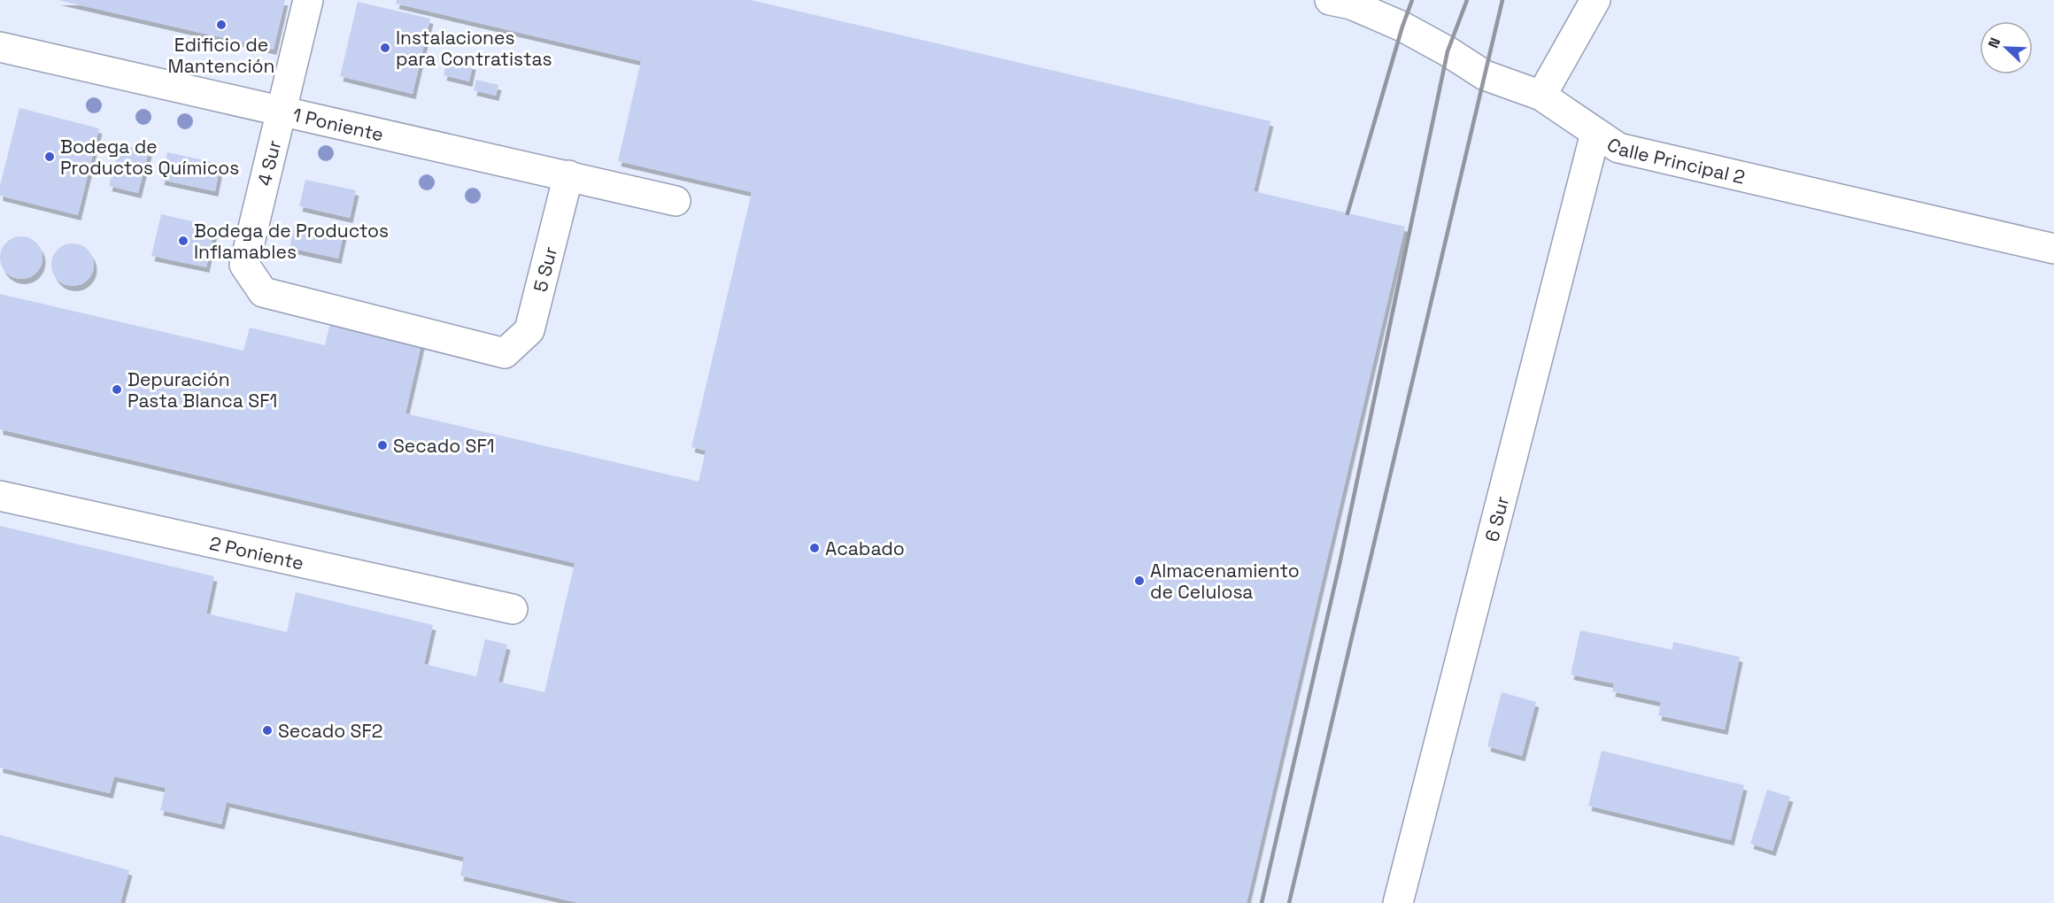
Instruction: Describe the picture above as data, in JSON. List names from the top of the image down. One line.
{"streets":{"lane":["1 Poniente","Calle Principal 2","4 Sur","5 Sur","6 Sur","2 Poniente"]},"crossings":[["1 Poniente","4 Sur"],["1 Poniente","5 Sur"],["Calle Principal 2","6 Sur"],["4 Sur","5 Sur"]],"places":["Edificio de Mantención","Instalaciones para Contratistas","Bodega de Productos Químicos","Bodega de Productos Inflamables","Depuración Pasta Blanca SF1","Secado SF1","Acabado","Almacenamiento de Celulosa","Secado SF2"],"north":"top left"}
